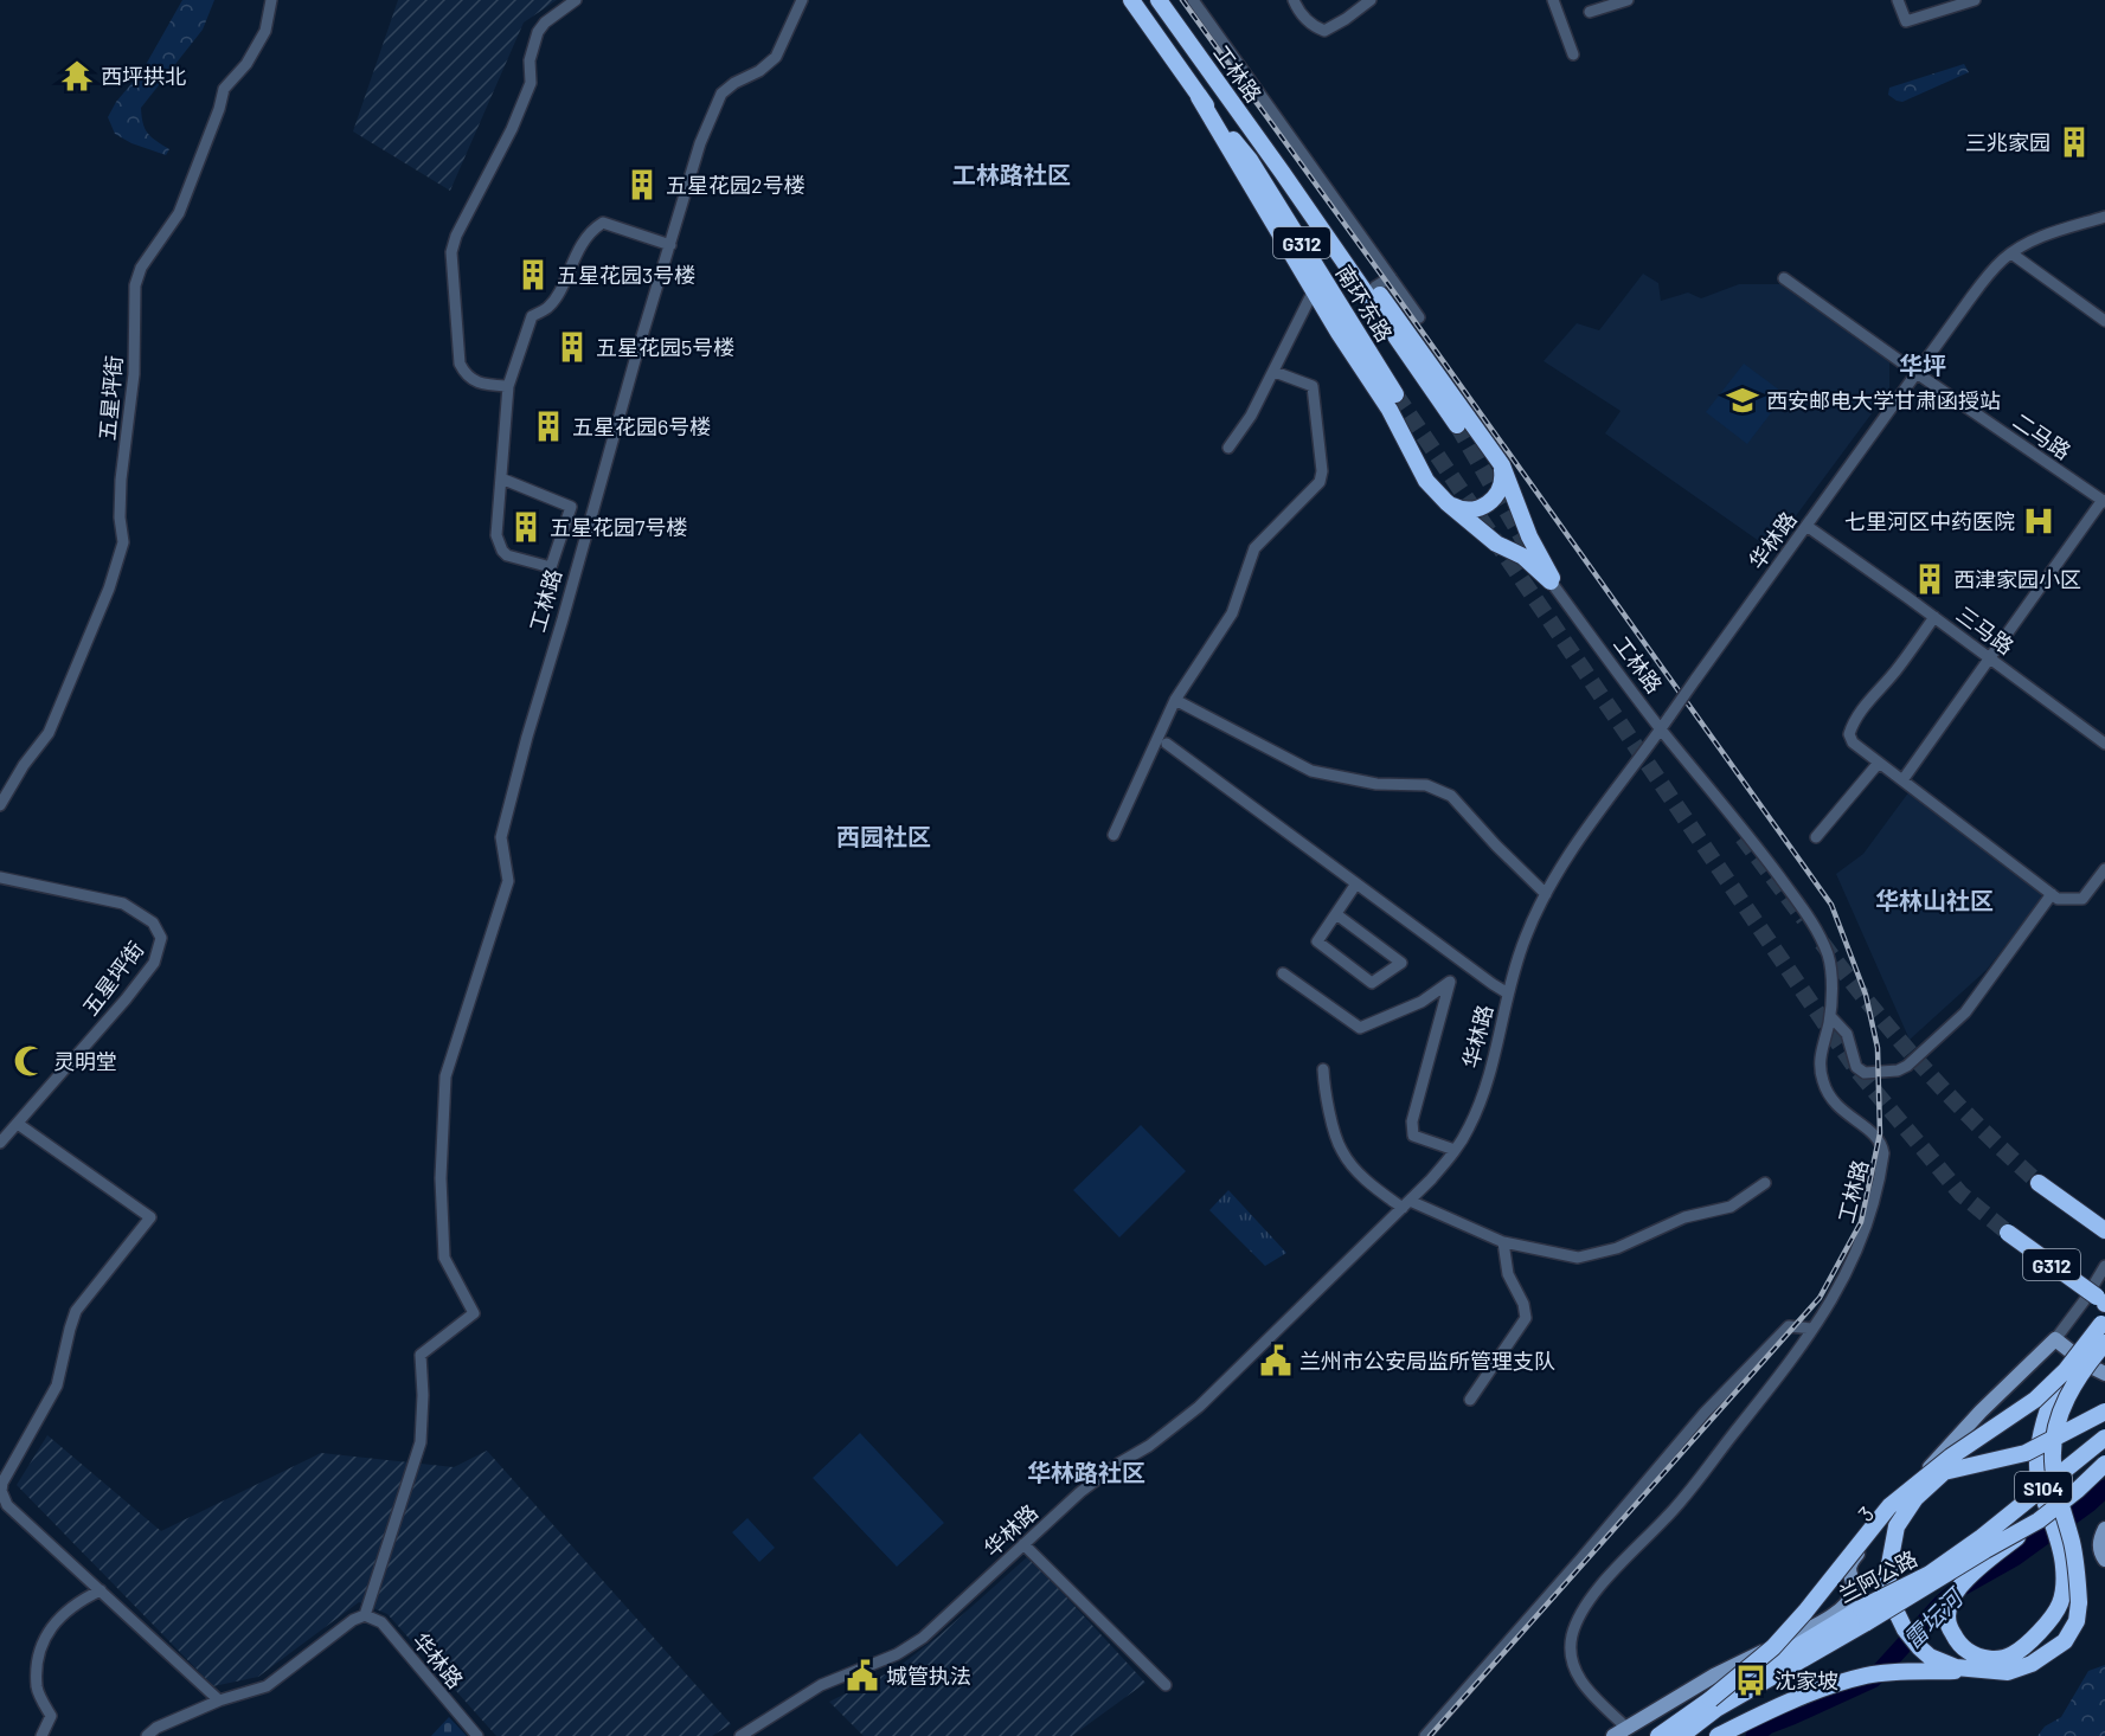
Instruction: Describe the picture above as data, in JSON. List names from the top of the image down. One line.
{"streets":{"highway":["工林路","G312","南环东路","S104","兰阿公路"],"main road":["3"],"street":["五星坪街","二马路","华林路","三马路"]},"crossings":[["工林路","南环东路"],["工林路","华林路"],["工林路","3"],["G312","南环东路"],["二马路","华林路"],["华林路","三马路"]],"districts":["工林路社区","华坪","西园社区","华林山社区","华林路社区"],"water":["雷坛河"],"places":{"temple":["西坪拱北"],"building":["三兆家园","五星花园2号楼","五星花园3号楼","五星花园5号楼","五星花园6号楼","五星花园7号楼","西津家园小区"],"school or university":["西安邮电大学甘肃函授站"],"hospital":["七里河区中药医院"],"mosque":["灵明堂"],"public building":["兰州市公安局监所管理支队","城管执法"],"bus stop":["沈家坡"]}}
